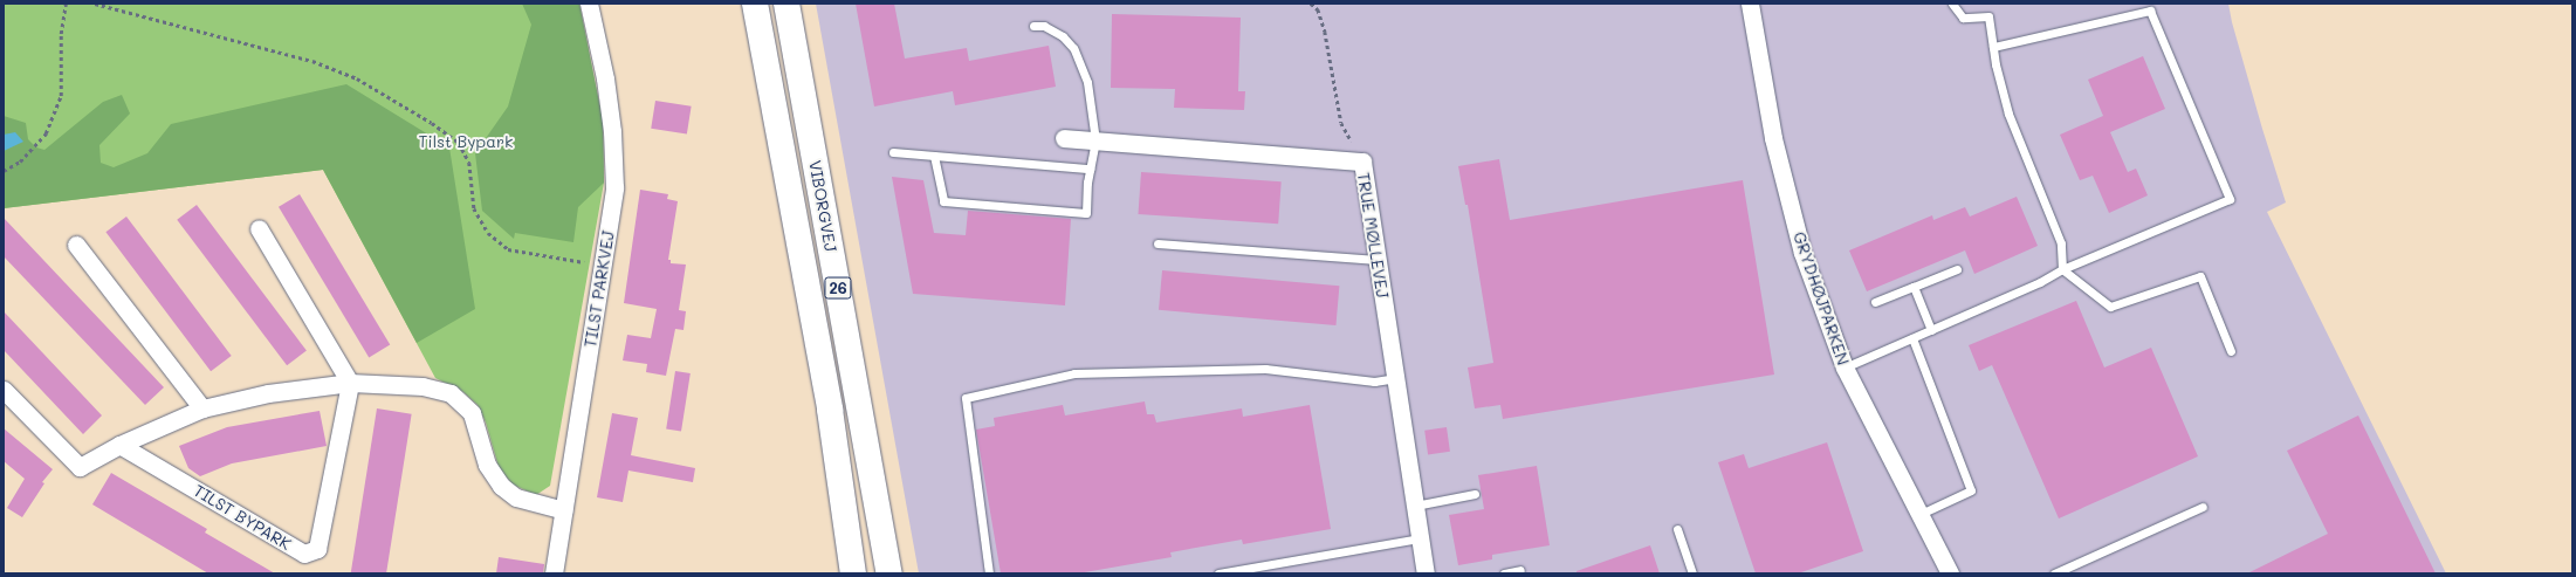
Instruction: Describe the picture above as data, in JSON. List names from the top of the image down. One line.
{"streets":{"main road":["VIBORGVEJ","26"],"street":["TRUE MØLLEVEJ","TILST PARKVEJ","GRYDHØJPARKEN","TILST BYPARK"]},"parks":["Tilst Bypark"]}
